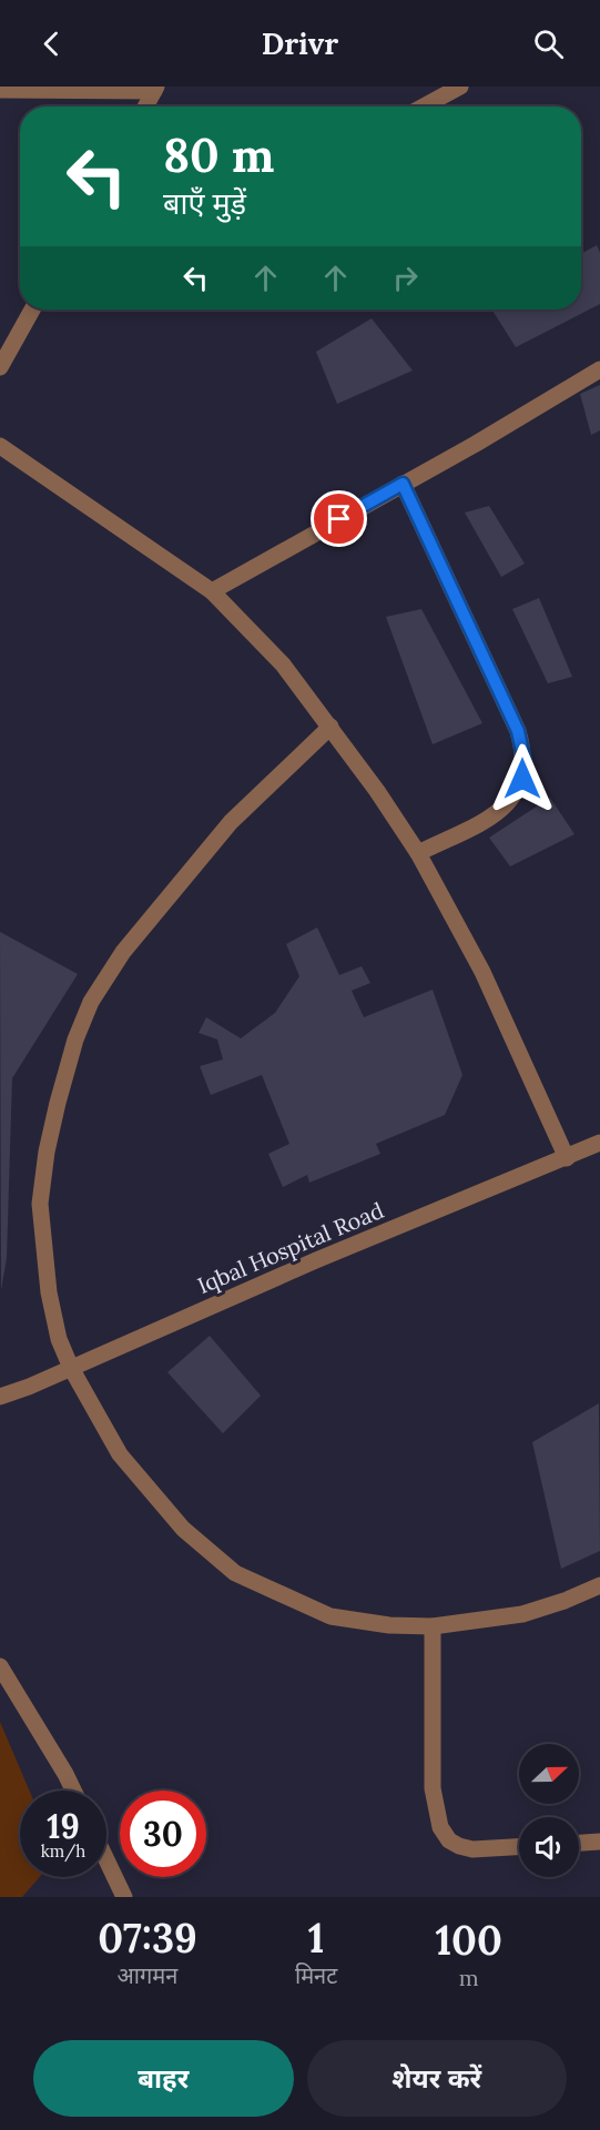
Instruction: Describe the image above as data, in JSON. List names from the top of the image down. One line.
{"streets":{"street":["Iqbal Hospital Road"]},"north":"right","page":{"header":"Drivr","turn":["80 m","बाएँ मुड़ें"],"speed":"19 km/h","limit":"30","eta":["07:39","आगमन","1","मिनट","100","m"],"buttons":["बाहर","शेयर करें"]}}
